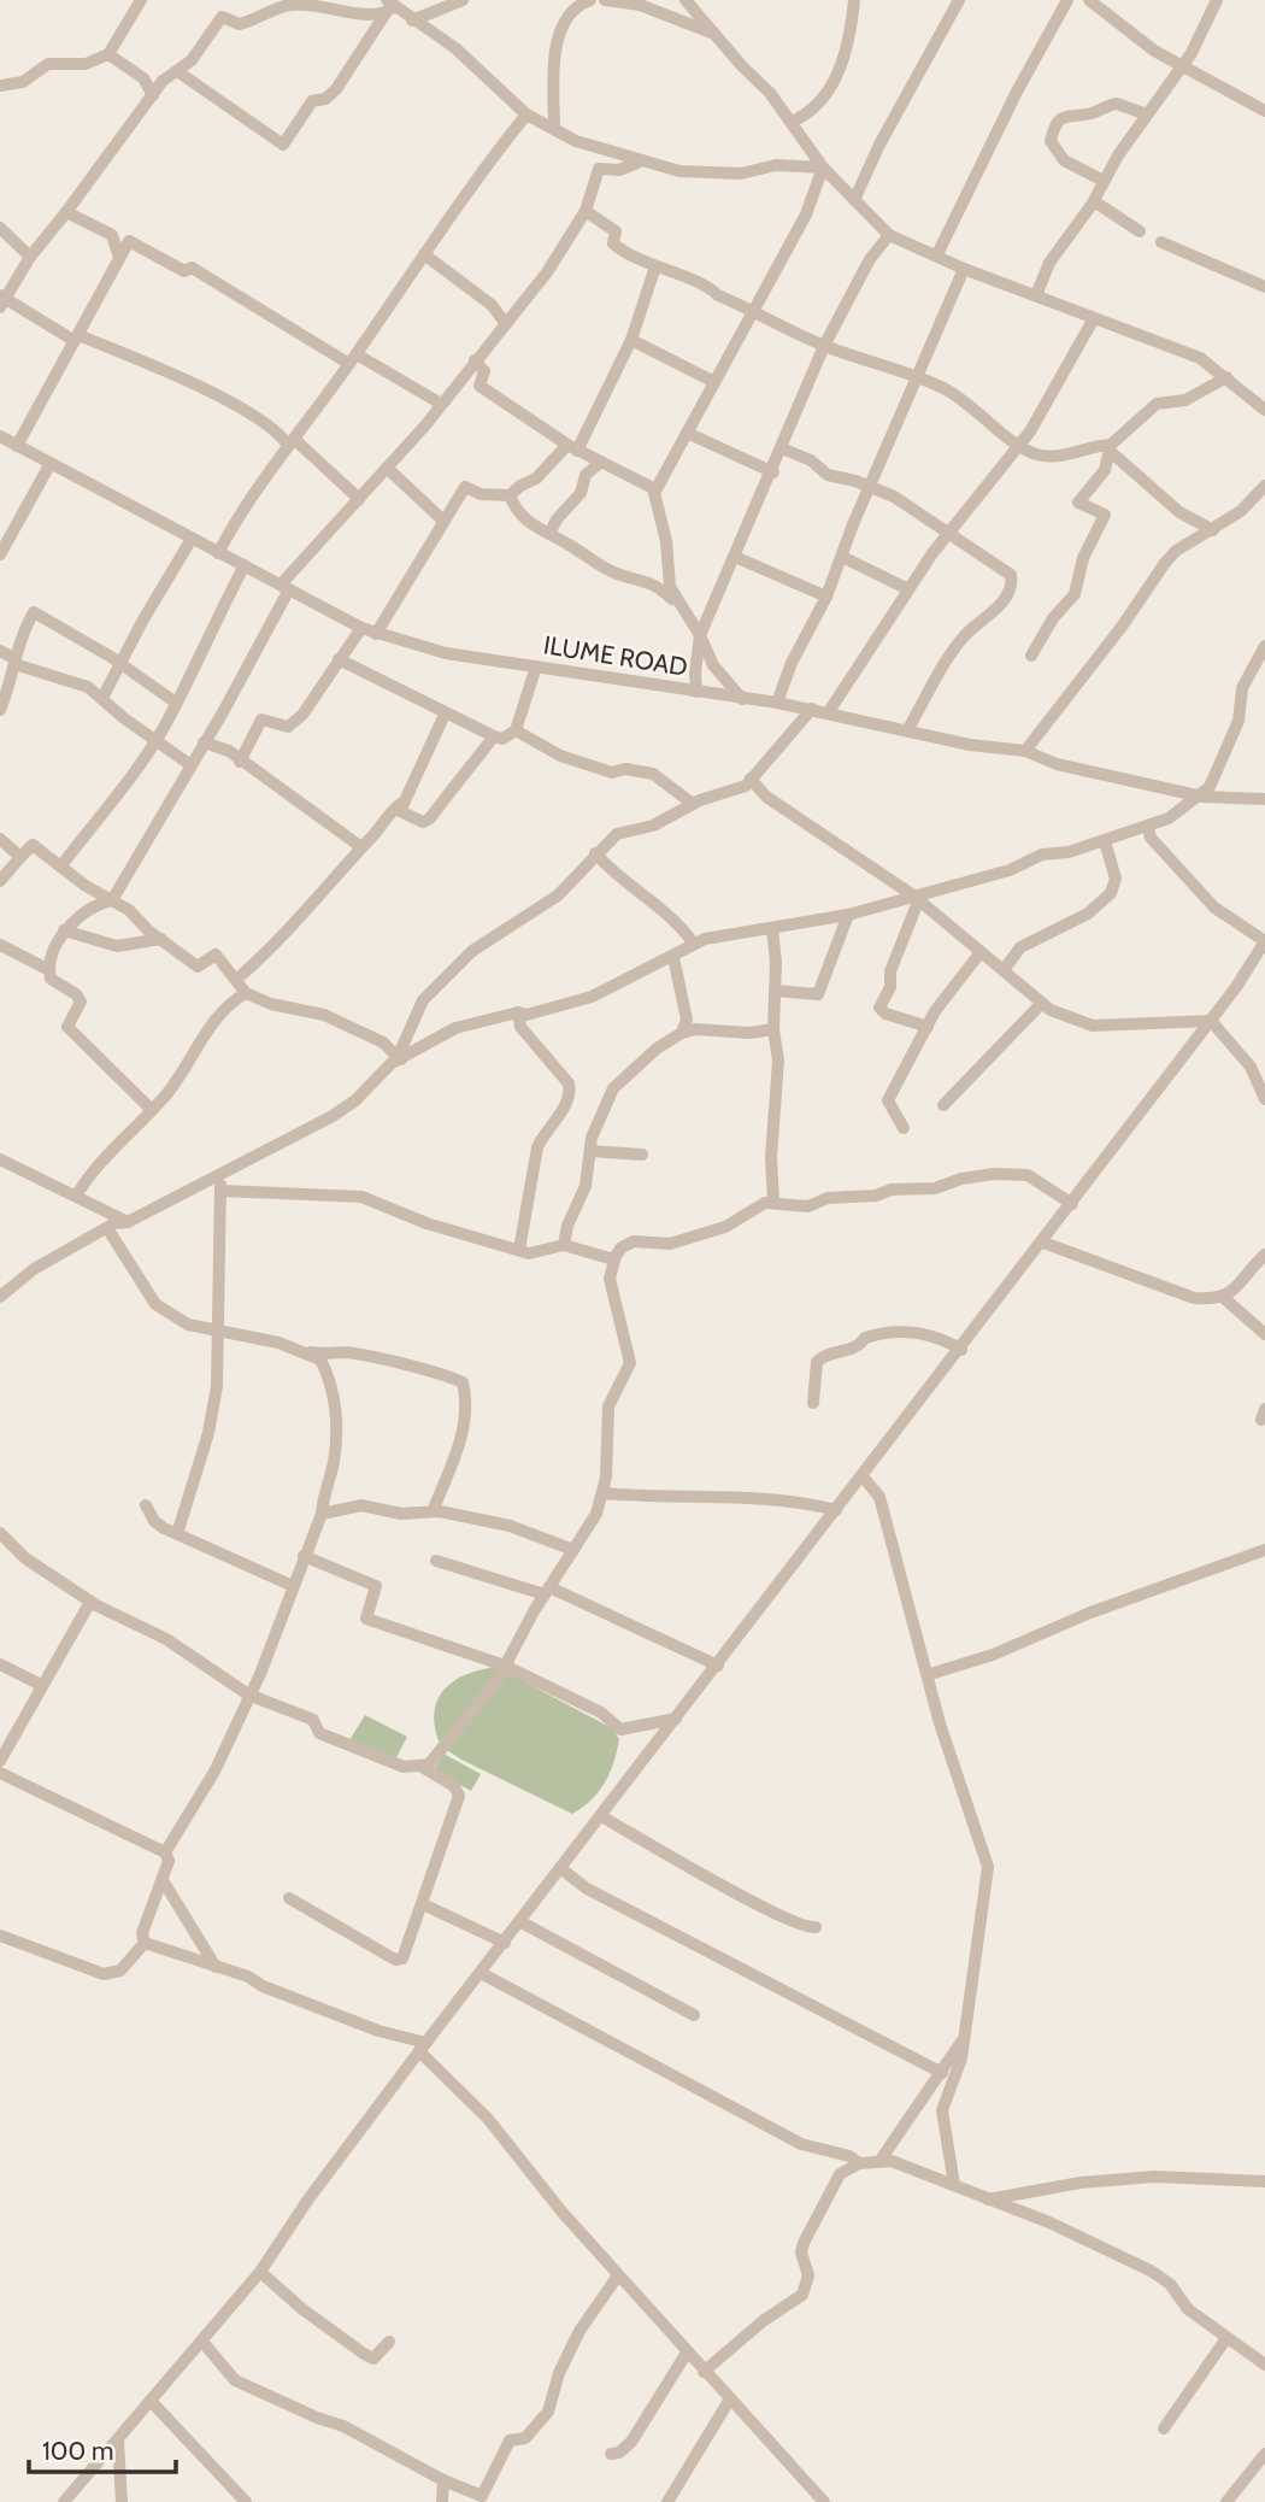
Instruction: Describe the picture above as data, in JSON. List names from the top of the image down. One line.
{"streets":{"street":["ILUME ROAD"]},"scale_bar":"100 m"}
